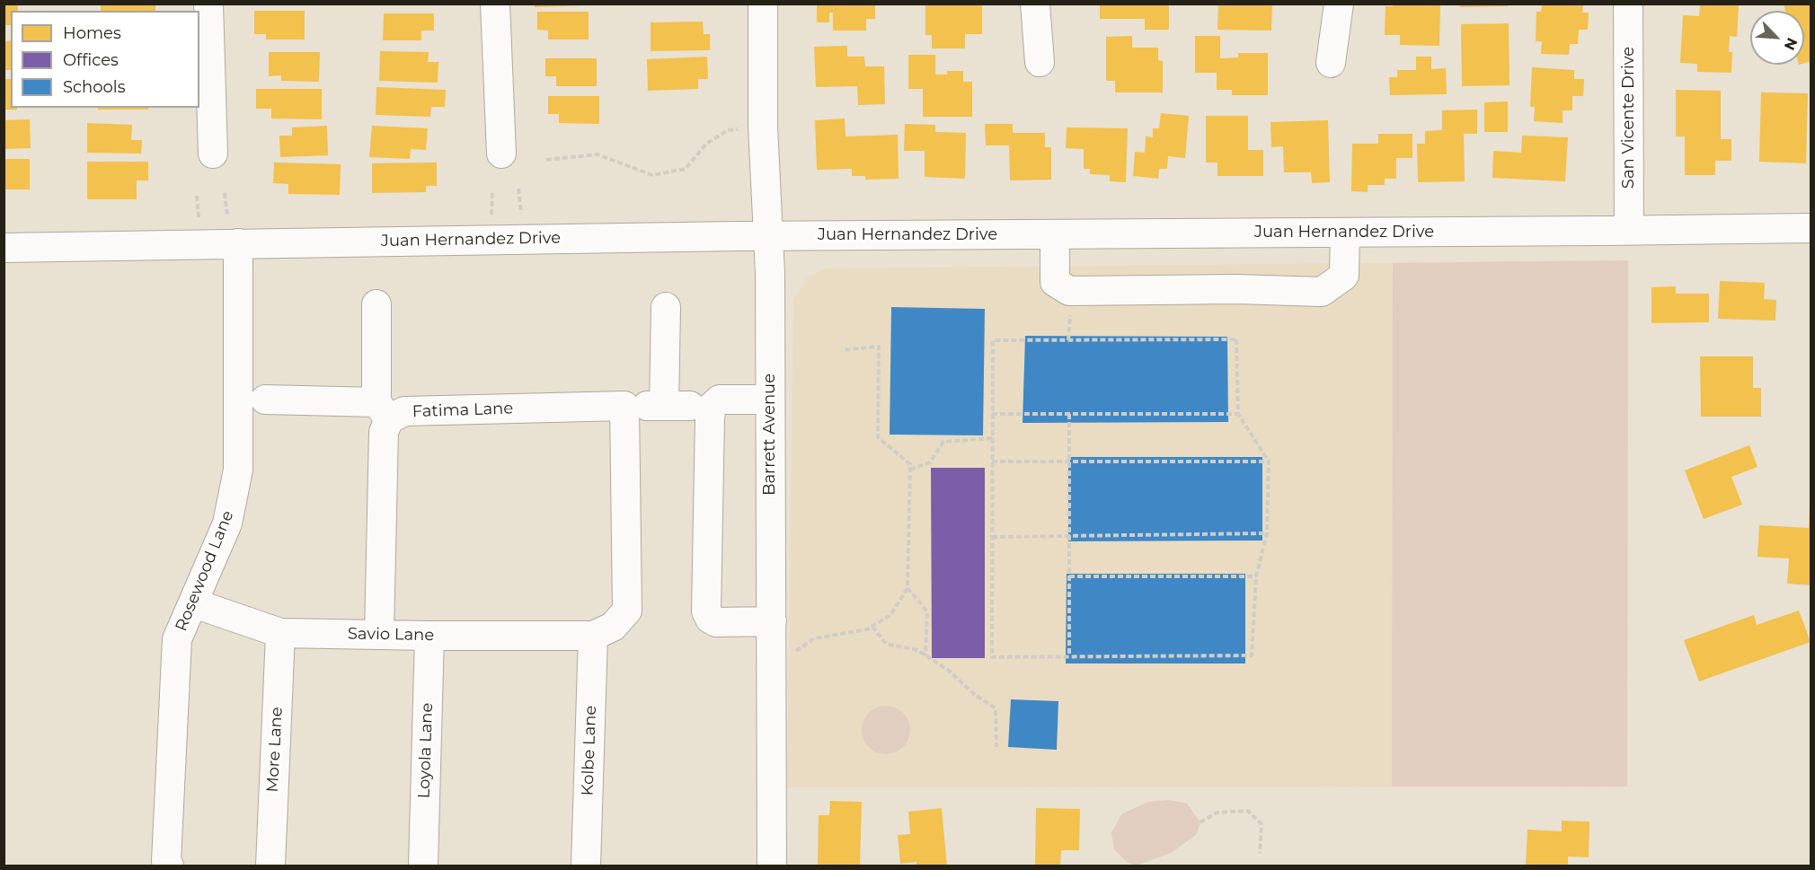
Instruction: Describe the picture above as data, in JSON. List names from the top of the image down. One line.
{"streets":{"street":["San Vicente Drive","Juan Hernandez Drive","Fatima Lane","Barrett Avenue","Rosewood Lane","Savio Lane","More Lane","Loyola Lane","Kolbe Lane"]},"crossings":[["San Vicente Drive","Juan Hernandez Drive"],["Juan Hernandez Drive","Barrett Avenue"],["Juan Hernandez Drive","Rosewood Lane"],["Fatima Lane","Savio Lane"],["Rosewood Lane","Savio Lane"],["Savio Lane","More Lane"],["Savio Lane","Loyola Lane"],["Savio Lane","Kolbe Lane"]],"legend":["Homes","Offices","Schools"],"north":"bottom right"}
